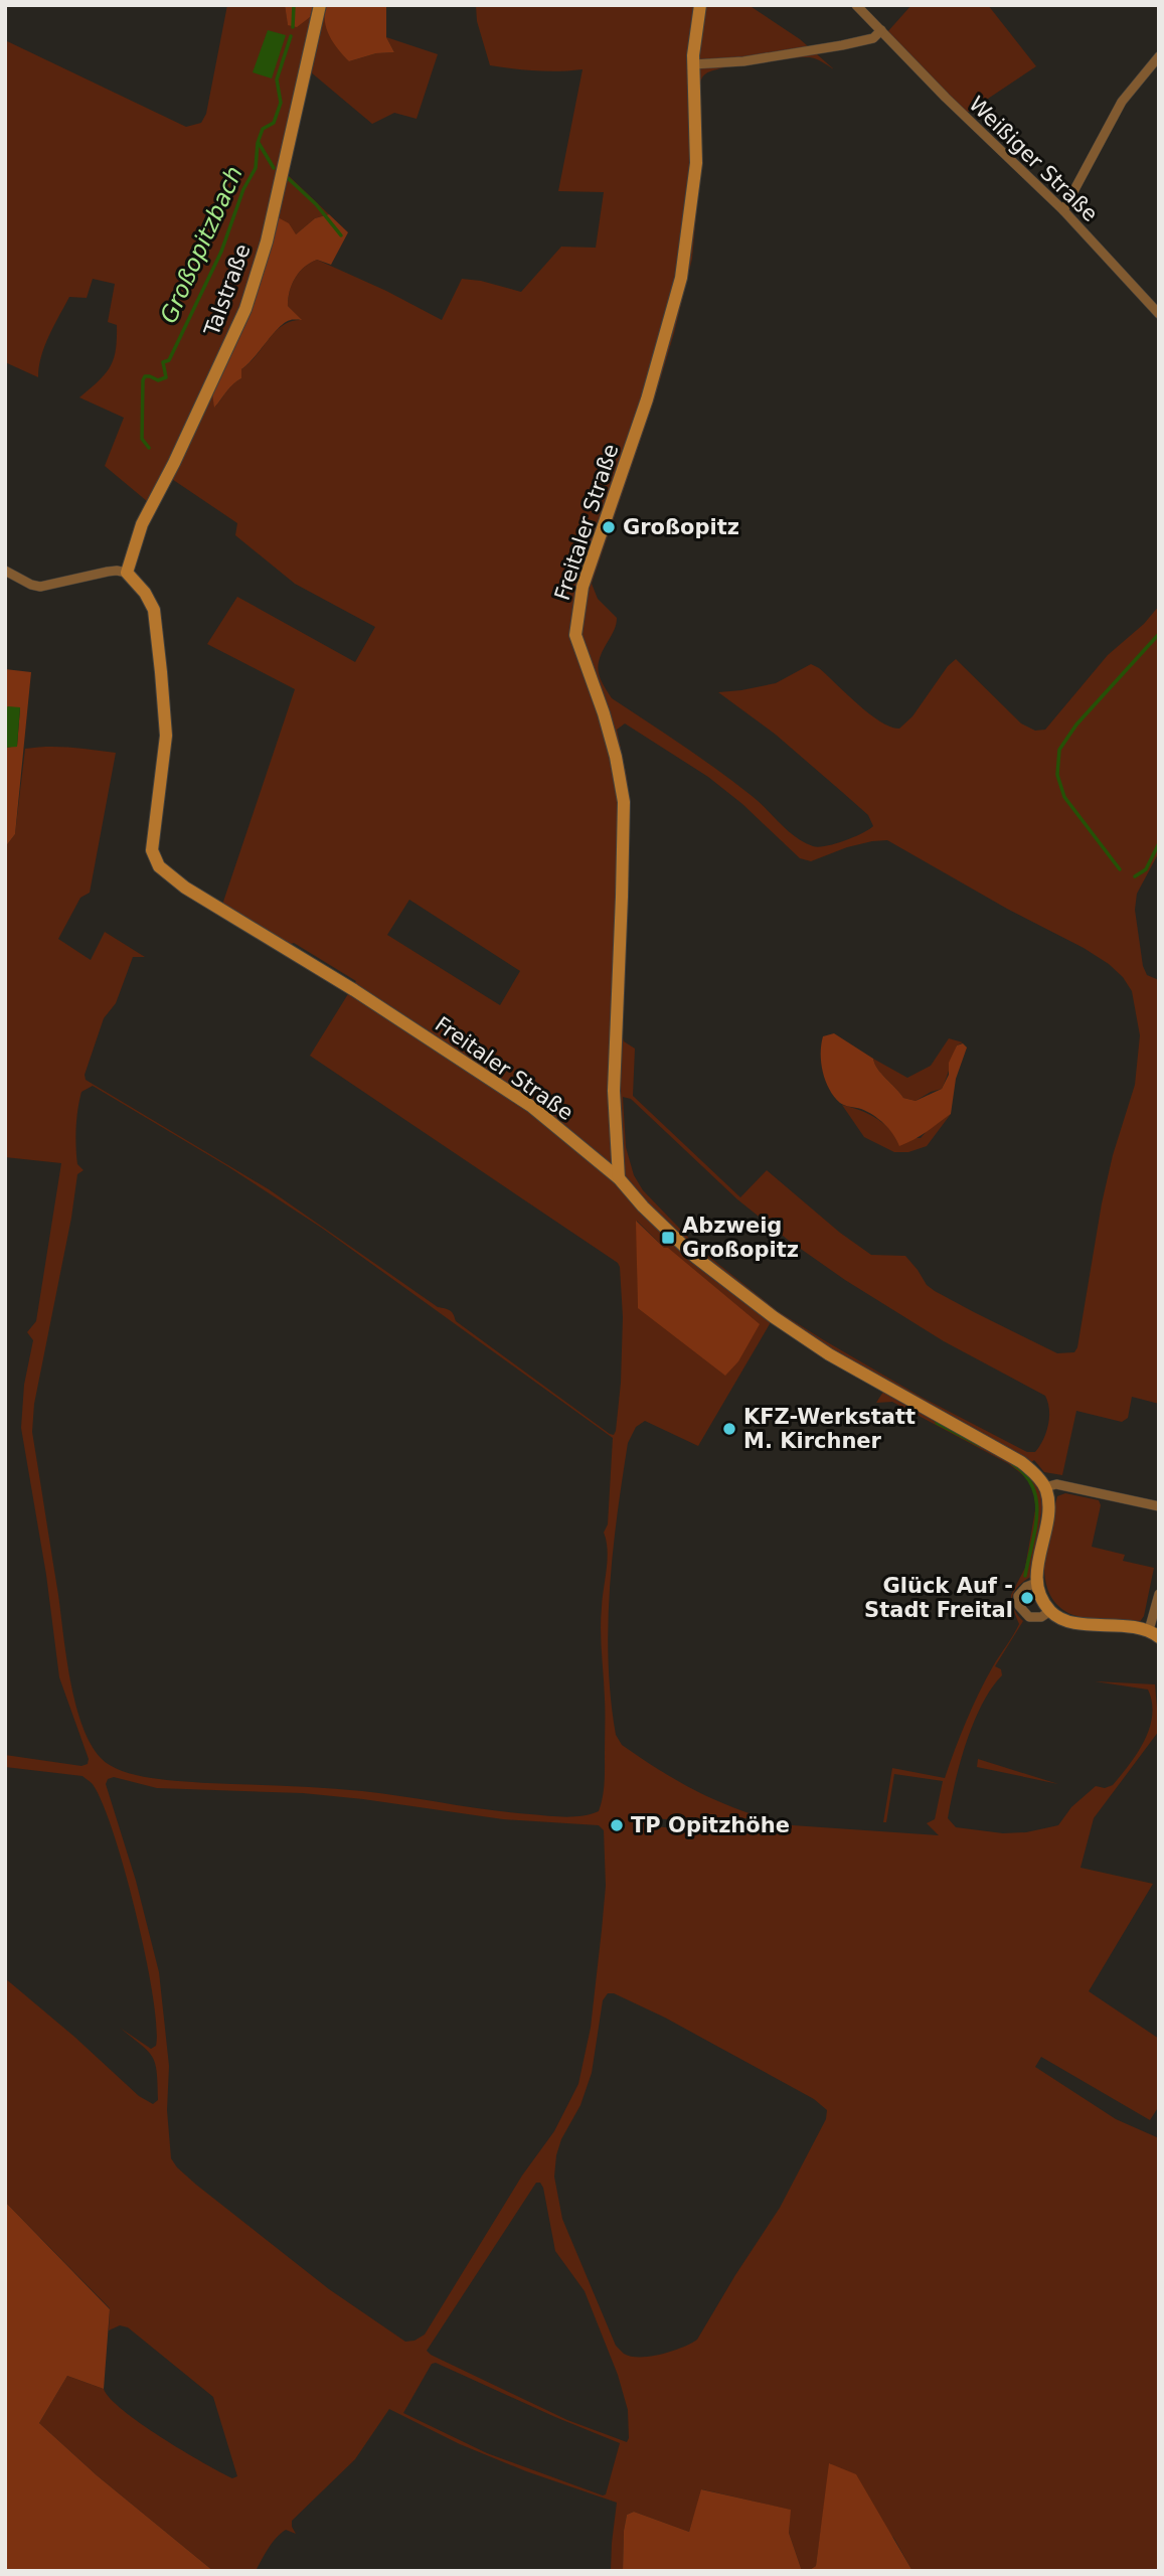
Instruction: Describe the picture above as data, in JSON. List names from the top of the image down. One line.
{"streets":{"street":["Weißiger Straße","Talstraße","Freitaler Straße"]},"crossings":[["Talstraße","Freitaler Straße"]],"water":["Großopitzbach"],"places":{"other":["Großopitz","KFZ-Werkstatt M. Kirchner","Glück Auf - Stadt Freital","TP Opitzhöhe"],"transit":["Abzweig Großopitz"]}}
